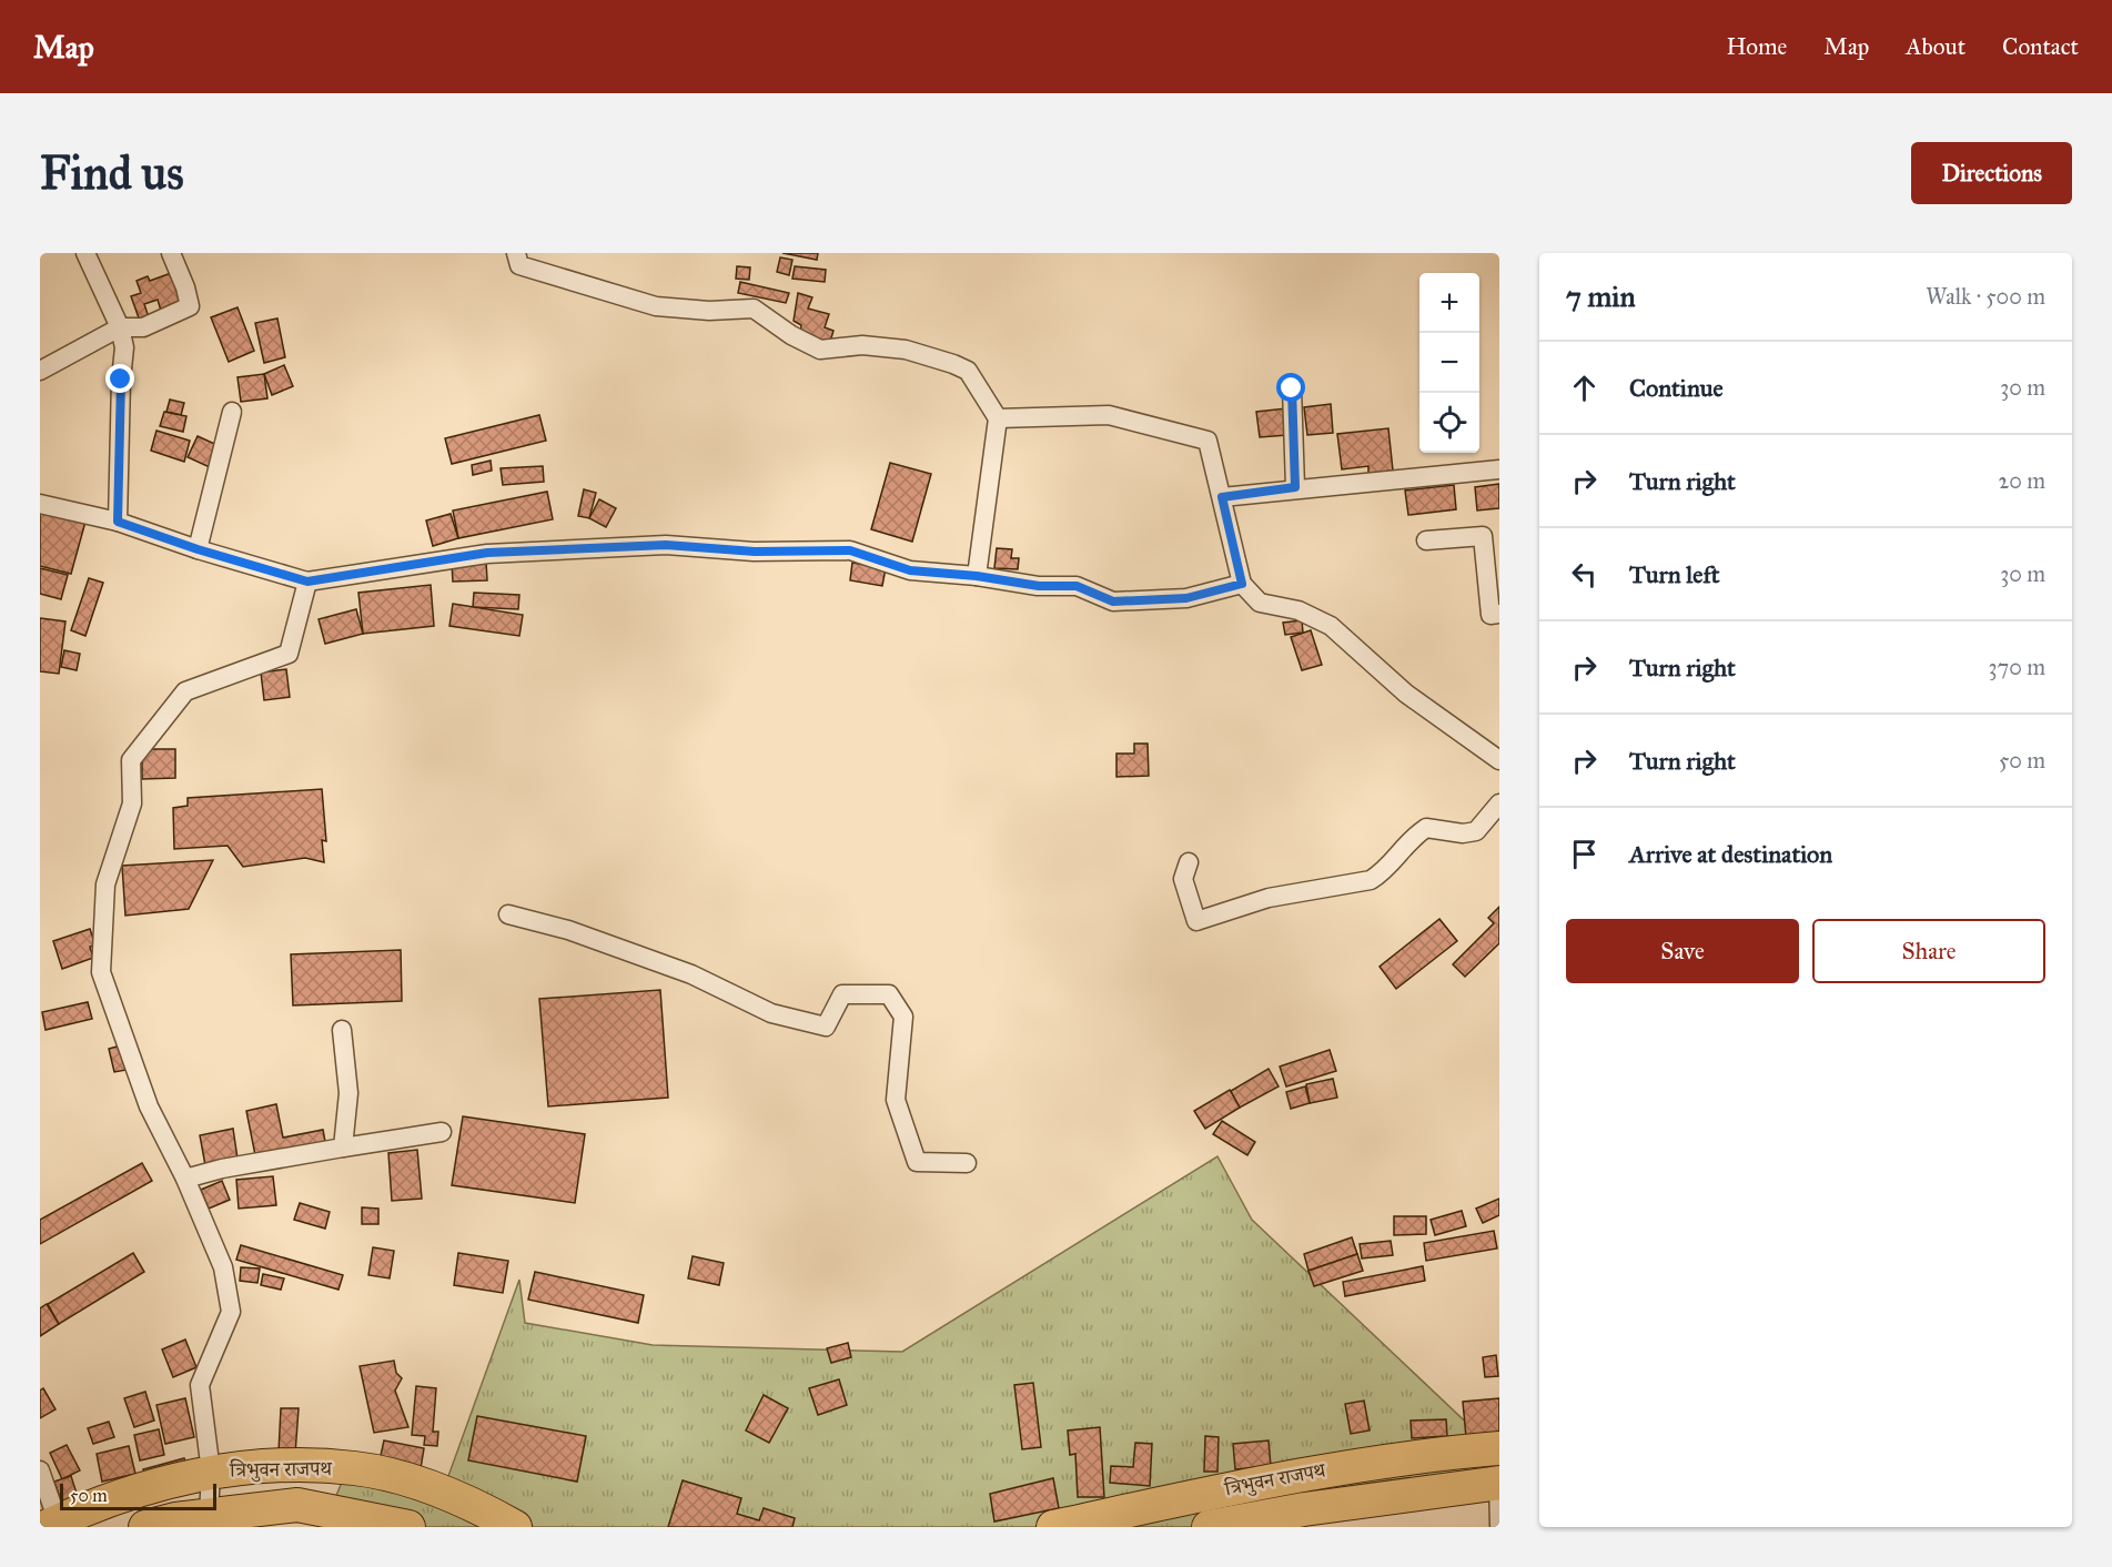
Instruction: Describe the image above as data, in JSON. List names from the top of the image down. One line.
{"streets":{"highway":["त्रिभुवन राजपथ"]},"scale_bar":"50 m","page":{"header":"Map","nav":["Home","Map","About","Contact"],"buttons":["Directions",["Save","Share"]],"title":"Find us","heading":["7 min","Walk · 500 m"],"map_buttons":["+","−"],"list":[["Continue","30 m"],["Turn right","20 m"],["Turn left","30 m"],["Turn right","370 m"],["Turn right","50 m"],"Arrive at destination"],"scale":"50 m"}}
